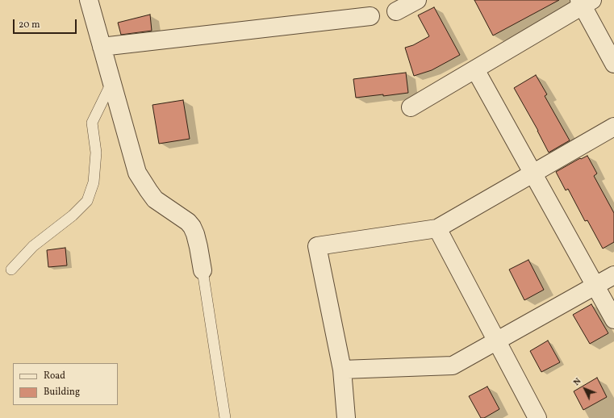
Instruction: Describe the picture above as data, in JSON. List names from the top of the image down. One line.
{"legend":["Road","Building"],"scale_bar":"20 m","north":"top left"}
